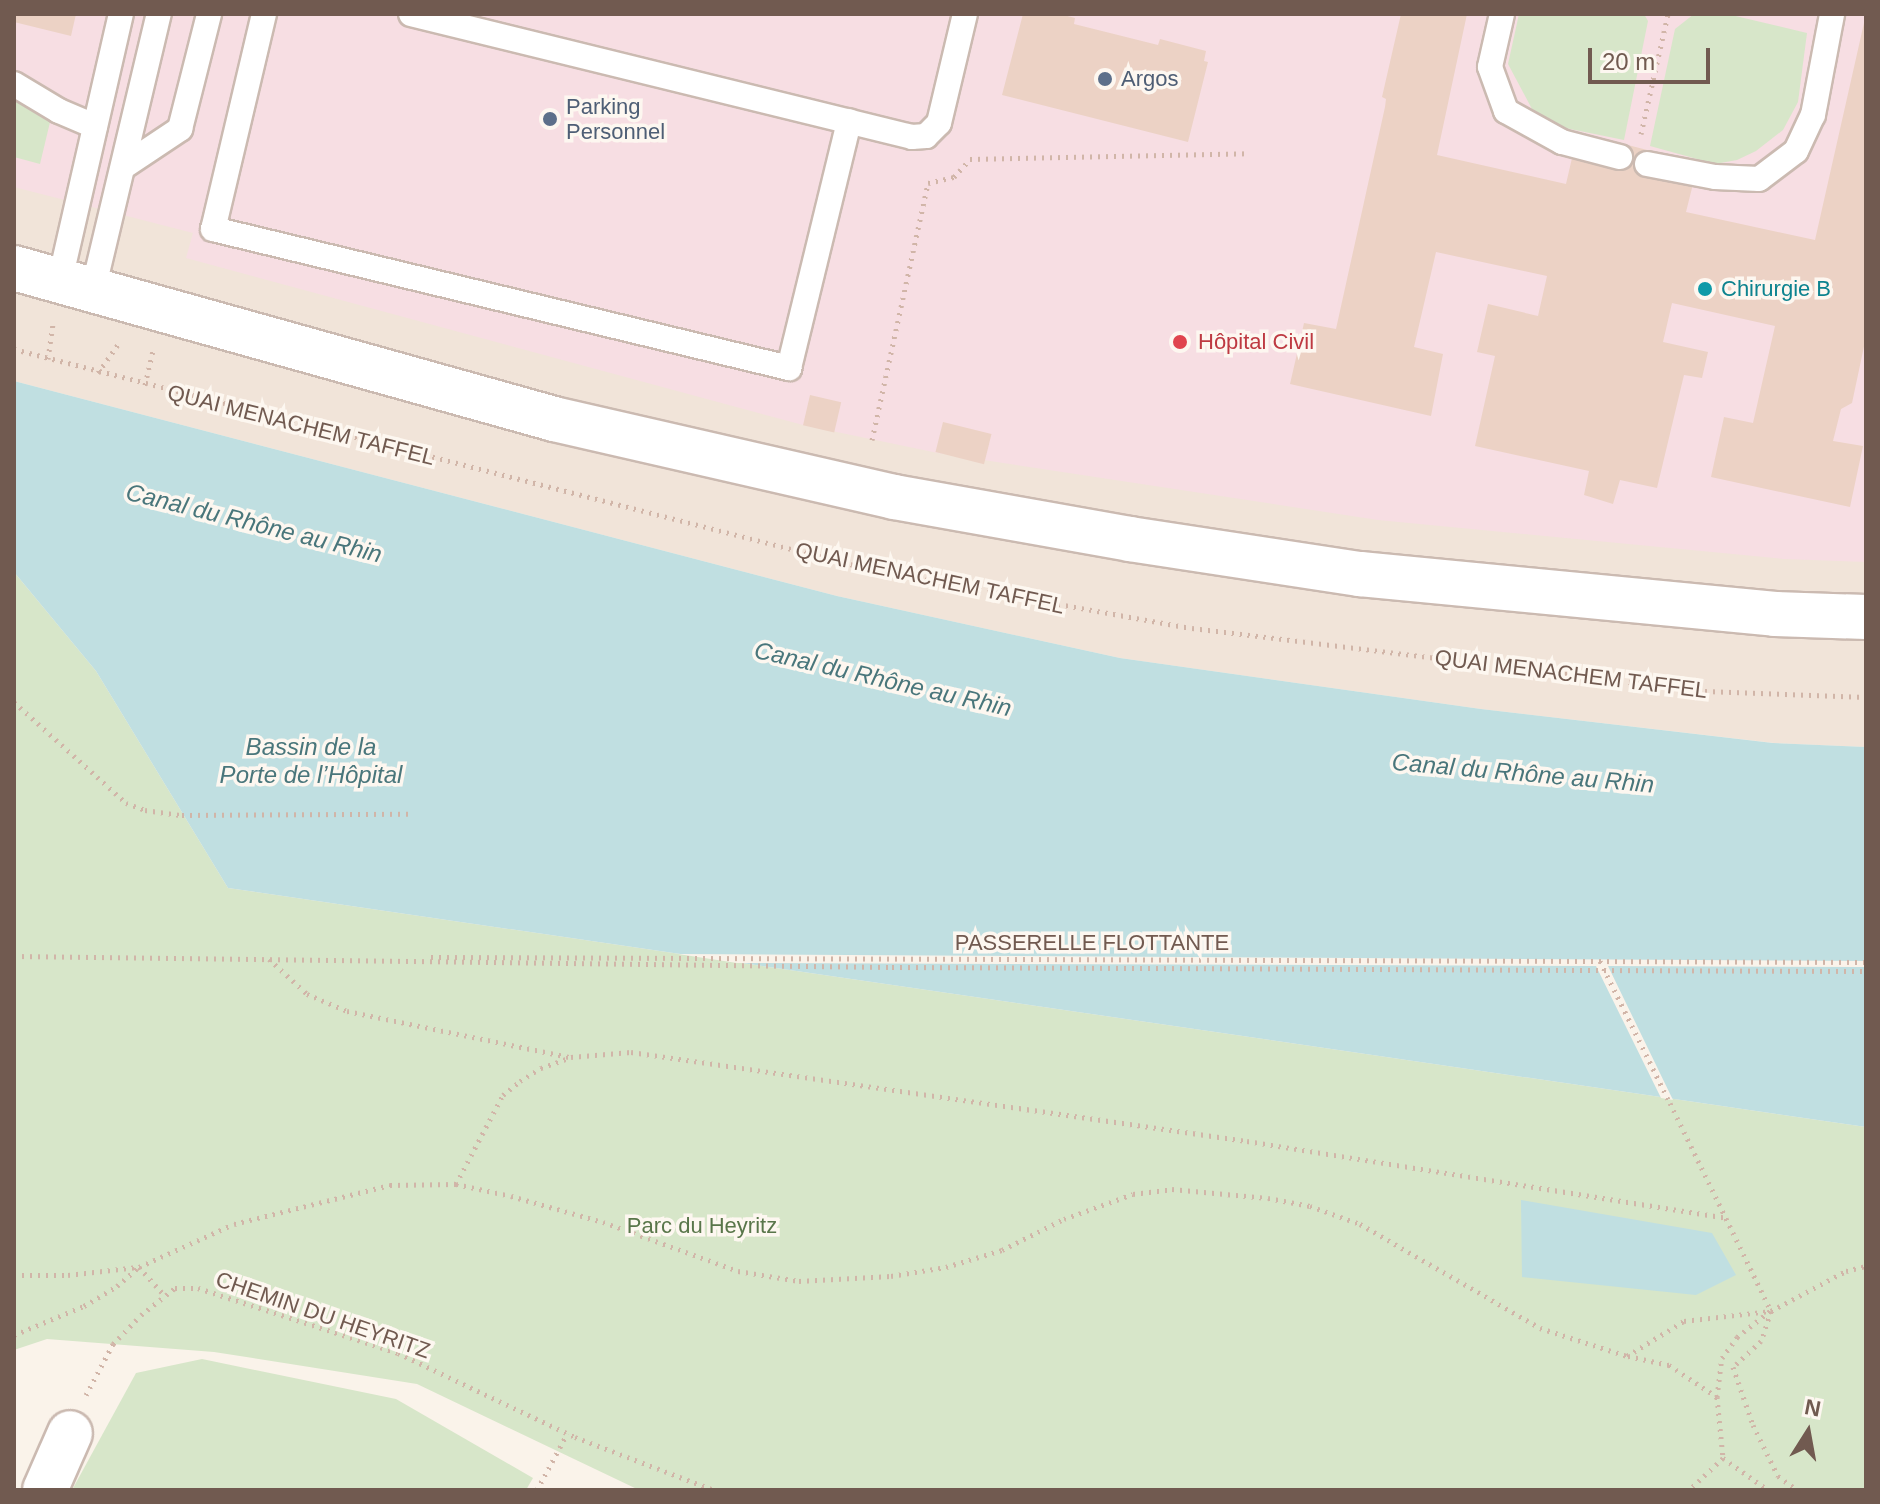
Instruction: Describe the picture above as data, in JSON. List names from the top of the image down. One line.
{"streets":{"path":["QUAI MENACHEM TAFFEL","PASSERELLE FLOTTANTE","CHEMIN DU HEYRITZ"]},"water":["Canal du Rhône au Rhin","Bassin de la Porte de l’Hôpital"],"parks":["Parc du Heyritz"],"places":["Argos","Parking Personnel","Chirurgie B","Hôpital Civil"],"scale_bar":"20 m","north":"top"}
